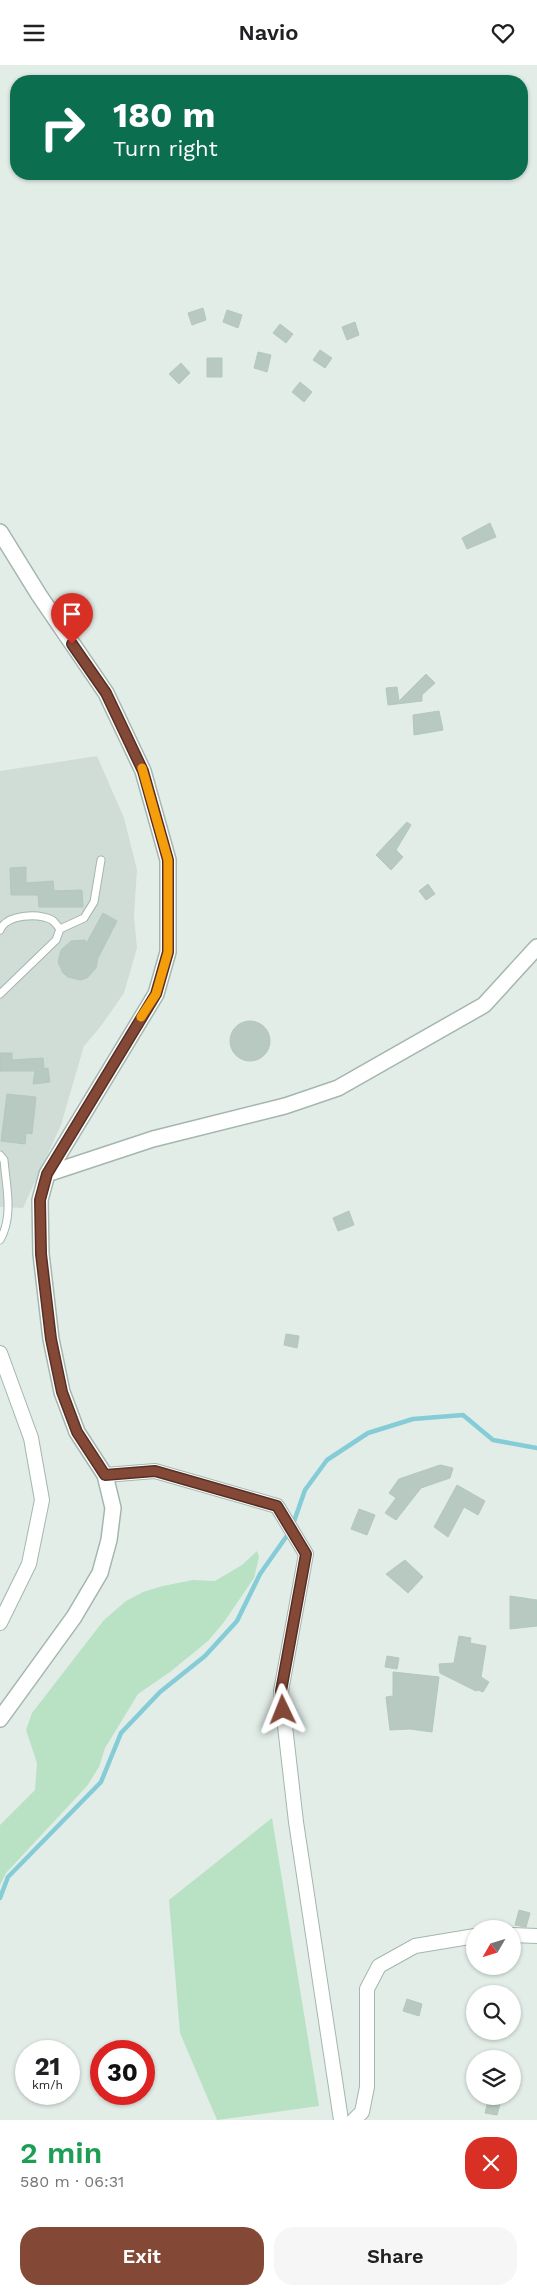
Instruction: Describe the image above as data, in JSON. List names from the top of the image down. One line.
{"north":"bottom left","page":{"header":"Navio","turn":["180 m","Turn right"],"speed":"21 km/h","limit":"30","heading":["2 min","580 m · 06:31"],"buttons":["Exit","Share"]}}
